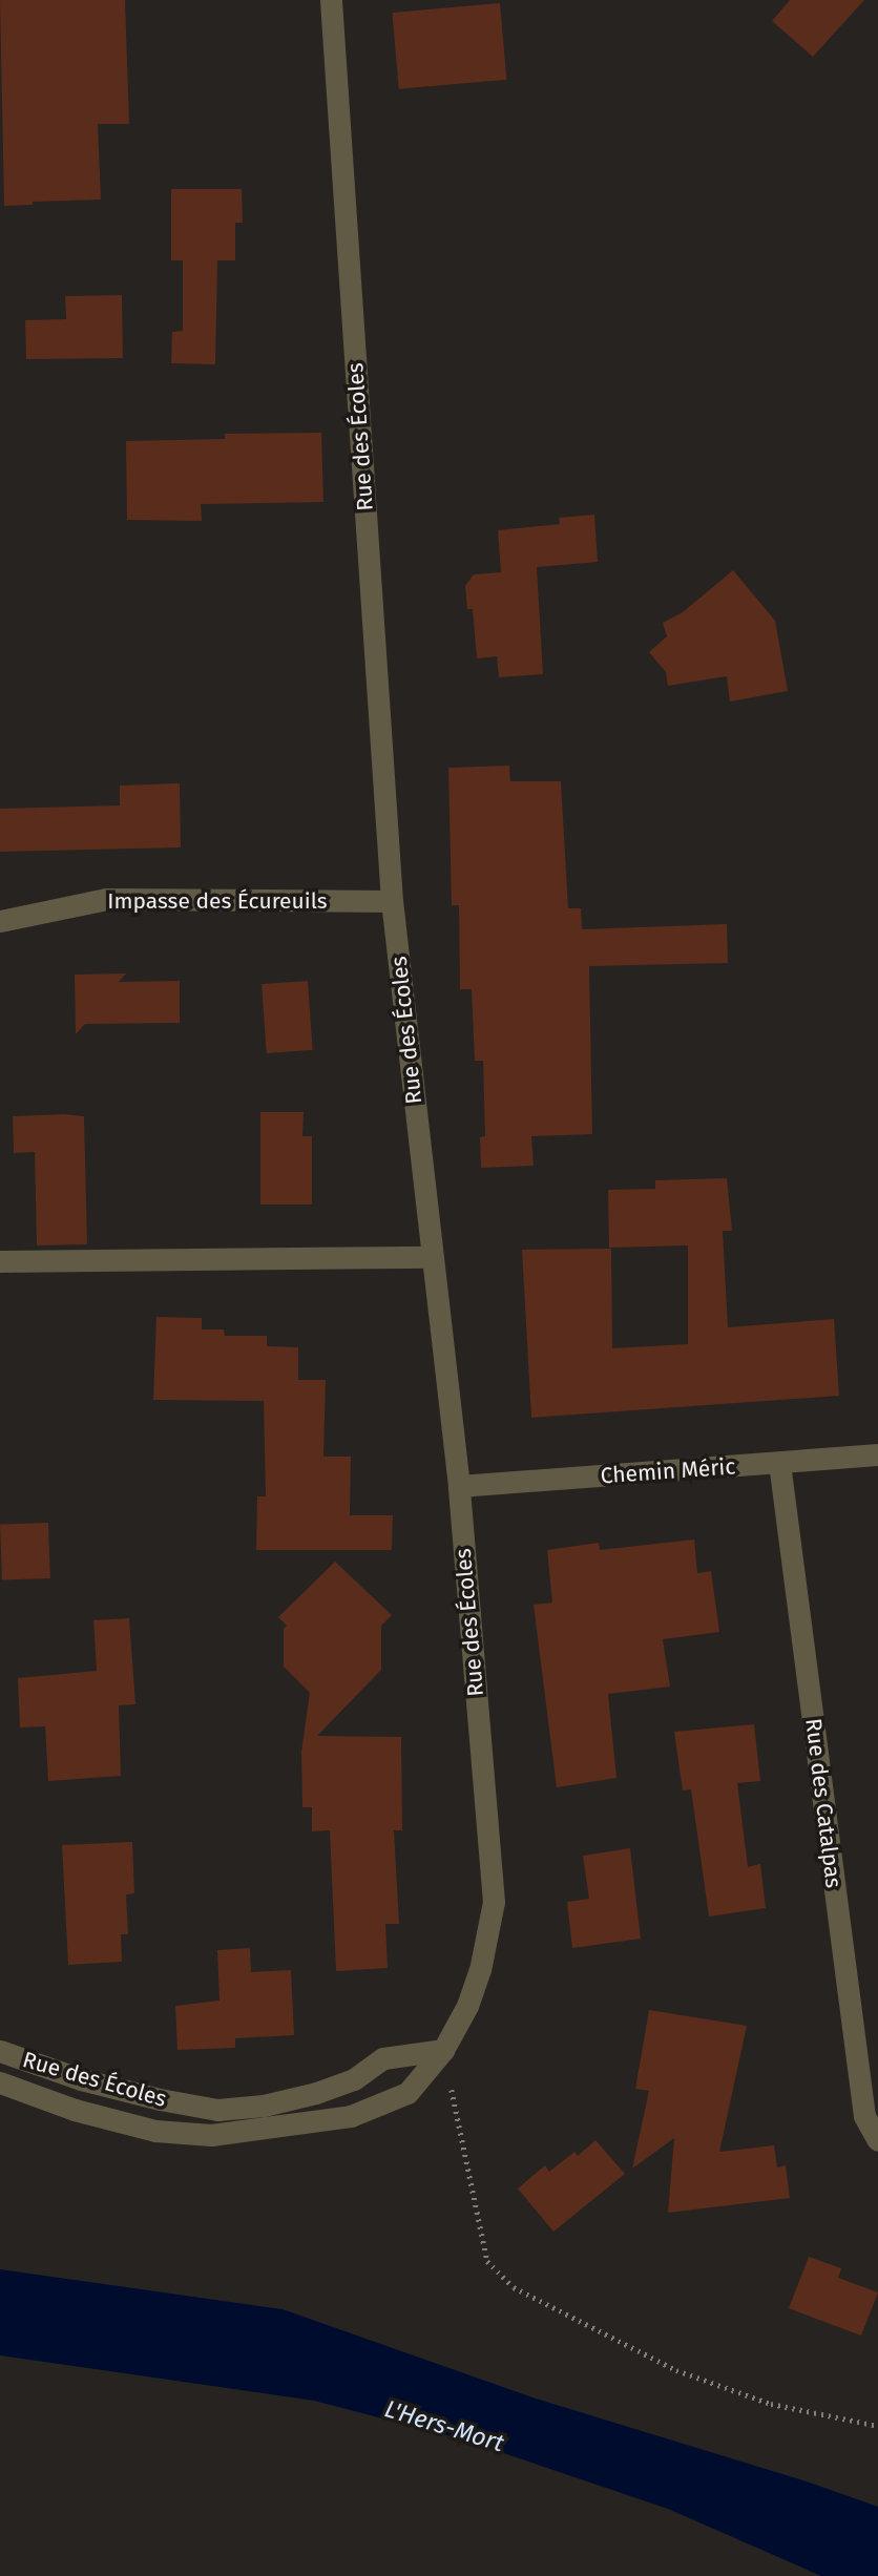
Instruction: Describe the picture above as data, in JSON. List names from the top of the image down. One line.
{"streets":{"street":["Rue des Écoles","Impasse des Écureuils","Chemin Méric","Rue des Catalpas"]},"crossings":[["Rue des Écoles","Impasse des Écureuils"],["Rue des Écoles","Chemin Méric"],["Chemin Méric","Rue des Catalpas"]],"water":["L'Hers-Mort"]}
